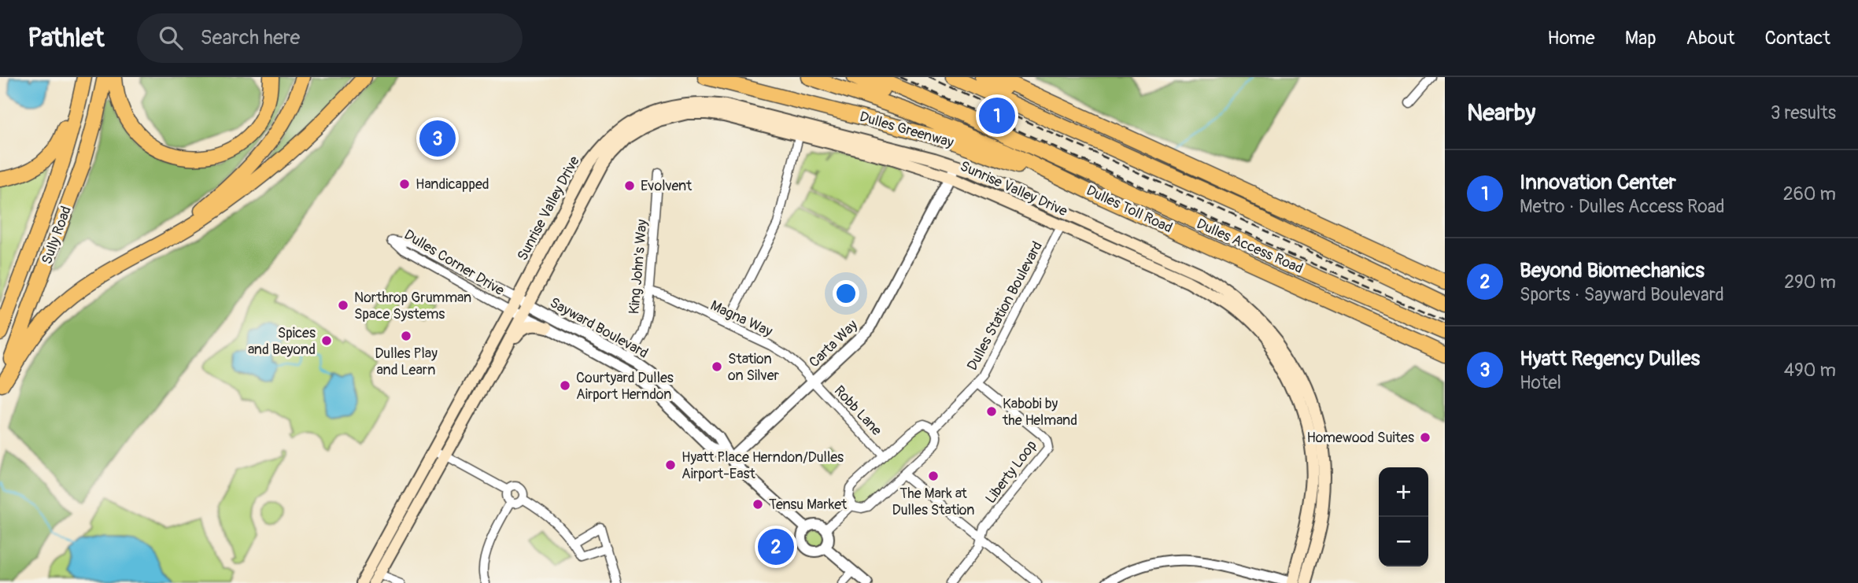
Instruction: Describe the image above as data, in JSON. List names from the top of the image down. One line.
{"streets":{"highway":["Dulles Greenway","Dulles Toll Road","Sully Road","Dulles Access Road"],"main road":["Sunrise Valley Drive"],"street":["Dulles Corner Drive","King John's Way","Dulles Station Boulevard","Magna Way","Sayward Boulevard","Carta Way","Robb Lane","Liberty Loop"]},"crossings":[["Dulles Greenway","Dulles Toll Road"],["Sunrise Valley Drive","Dulles Corner Drive"],["Sunrise Valley Drive","Dulles Station Boulevard"],["Sunrise Valley Drive","Sayward Boulevard"],["Sunrise Valley Drive","Carta Way"],["Dulles Corner Drive","Sayward Boulevard"],["King John's Way","Magna Way"],["King John's Way","Sayward Boulevard"],["Dulles Station Boulevard","Liberty Loop"],["Magna Way","Carta Way"],["Magna Way","Robb Lane"],["Sayward Boulevard","Carta Way"],["Carta Way","Robb Lane"]],"places":["Handicapped","Evolvent","Northrop Grumman Space Systems","Dulles Play and Learn","Spices and Beyond","Station on Silver","Courtyard Dulles Airport Herndon","Kabobi by the Helmand","Homewood Suites","Hyatt Place Herndon/Dulles Airport-East","The Mark at Dulles Station","Tensu Market"],"page":{"header":"Pathlet","search":"Search here","nav":["Home","Map","About","Contact"],"heading":["Nearby","3 results"],"pins":["1","3","2"],"list":[{"mark":"1","name":"Innovation Center","note":"Metro · Dulles Access Road","value":"260 m"},{"mark":"2","name":"Beyond Biomechanics","note":"Sports · Sayward Boulevard","value":"290 m"},{"mark":"3","name":"Hyatt Regency Dulles","note":"Hotel","value":"490 m"}],"map_buttons":["+","−"]}}
